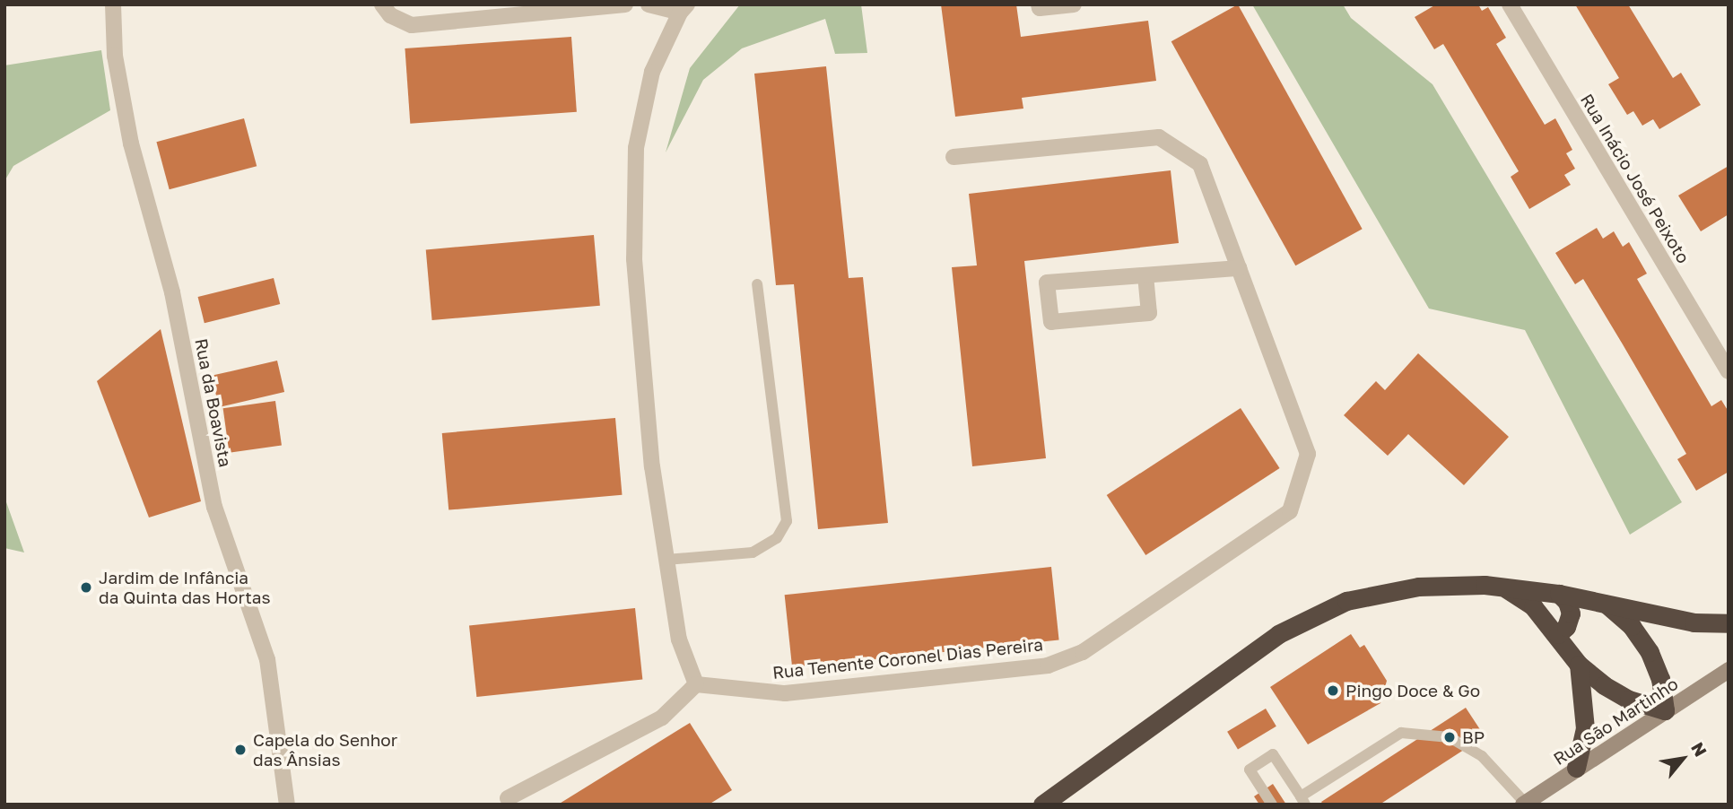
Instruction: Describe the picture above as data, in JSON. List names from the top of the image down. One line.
{"streets":{"main road":["Rua São Martinho"],"street":["Rua Inácio José Peixoto","Rua da Boavista","Rua Tenente Coronel Dias Pereira"]},"places":["Jardim de Infância da Quinta das Hortas","Pingo Doce & Go","BP","Capela do Senhor das Ânsias"],"north":"top right"}
